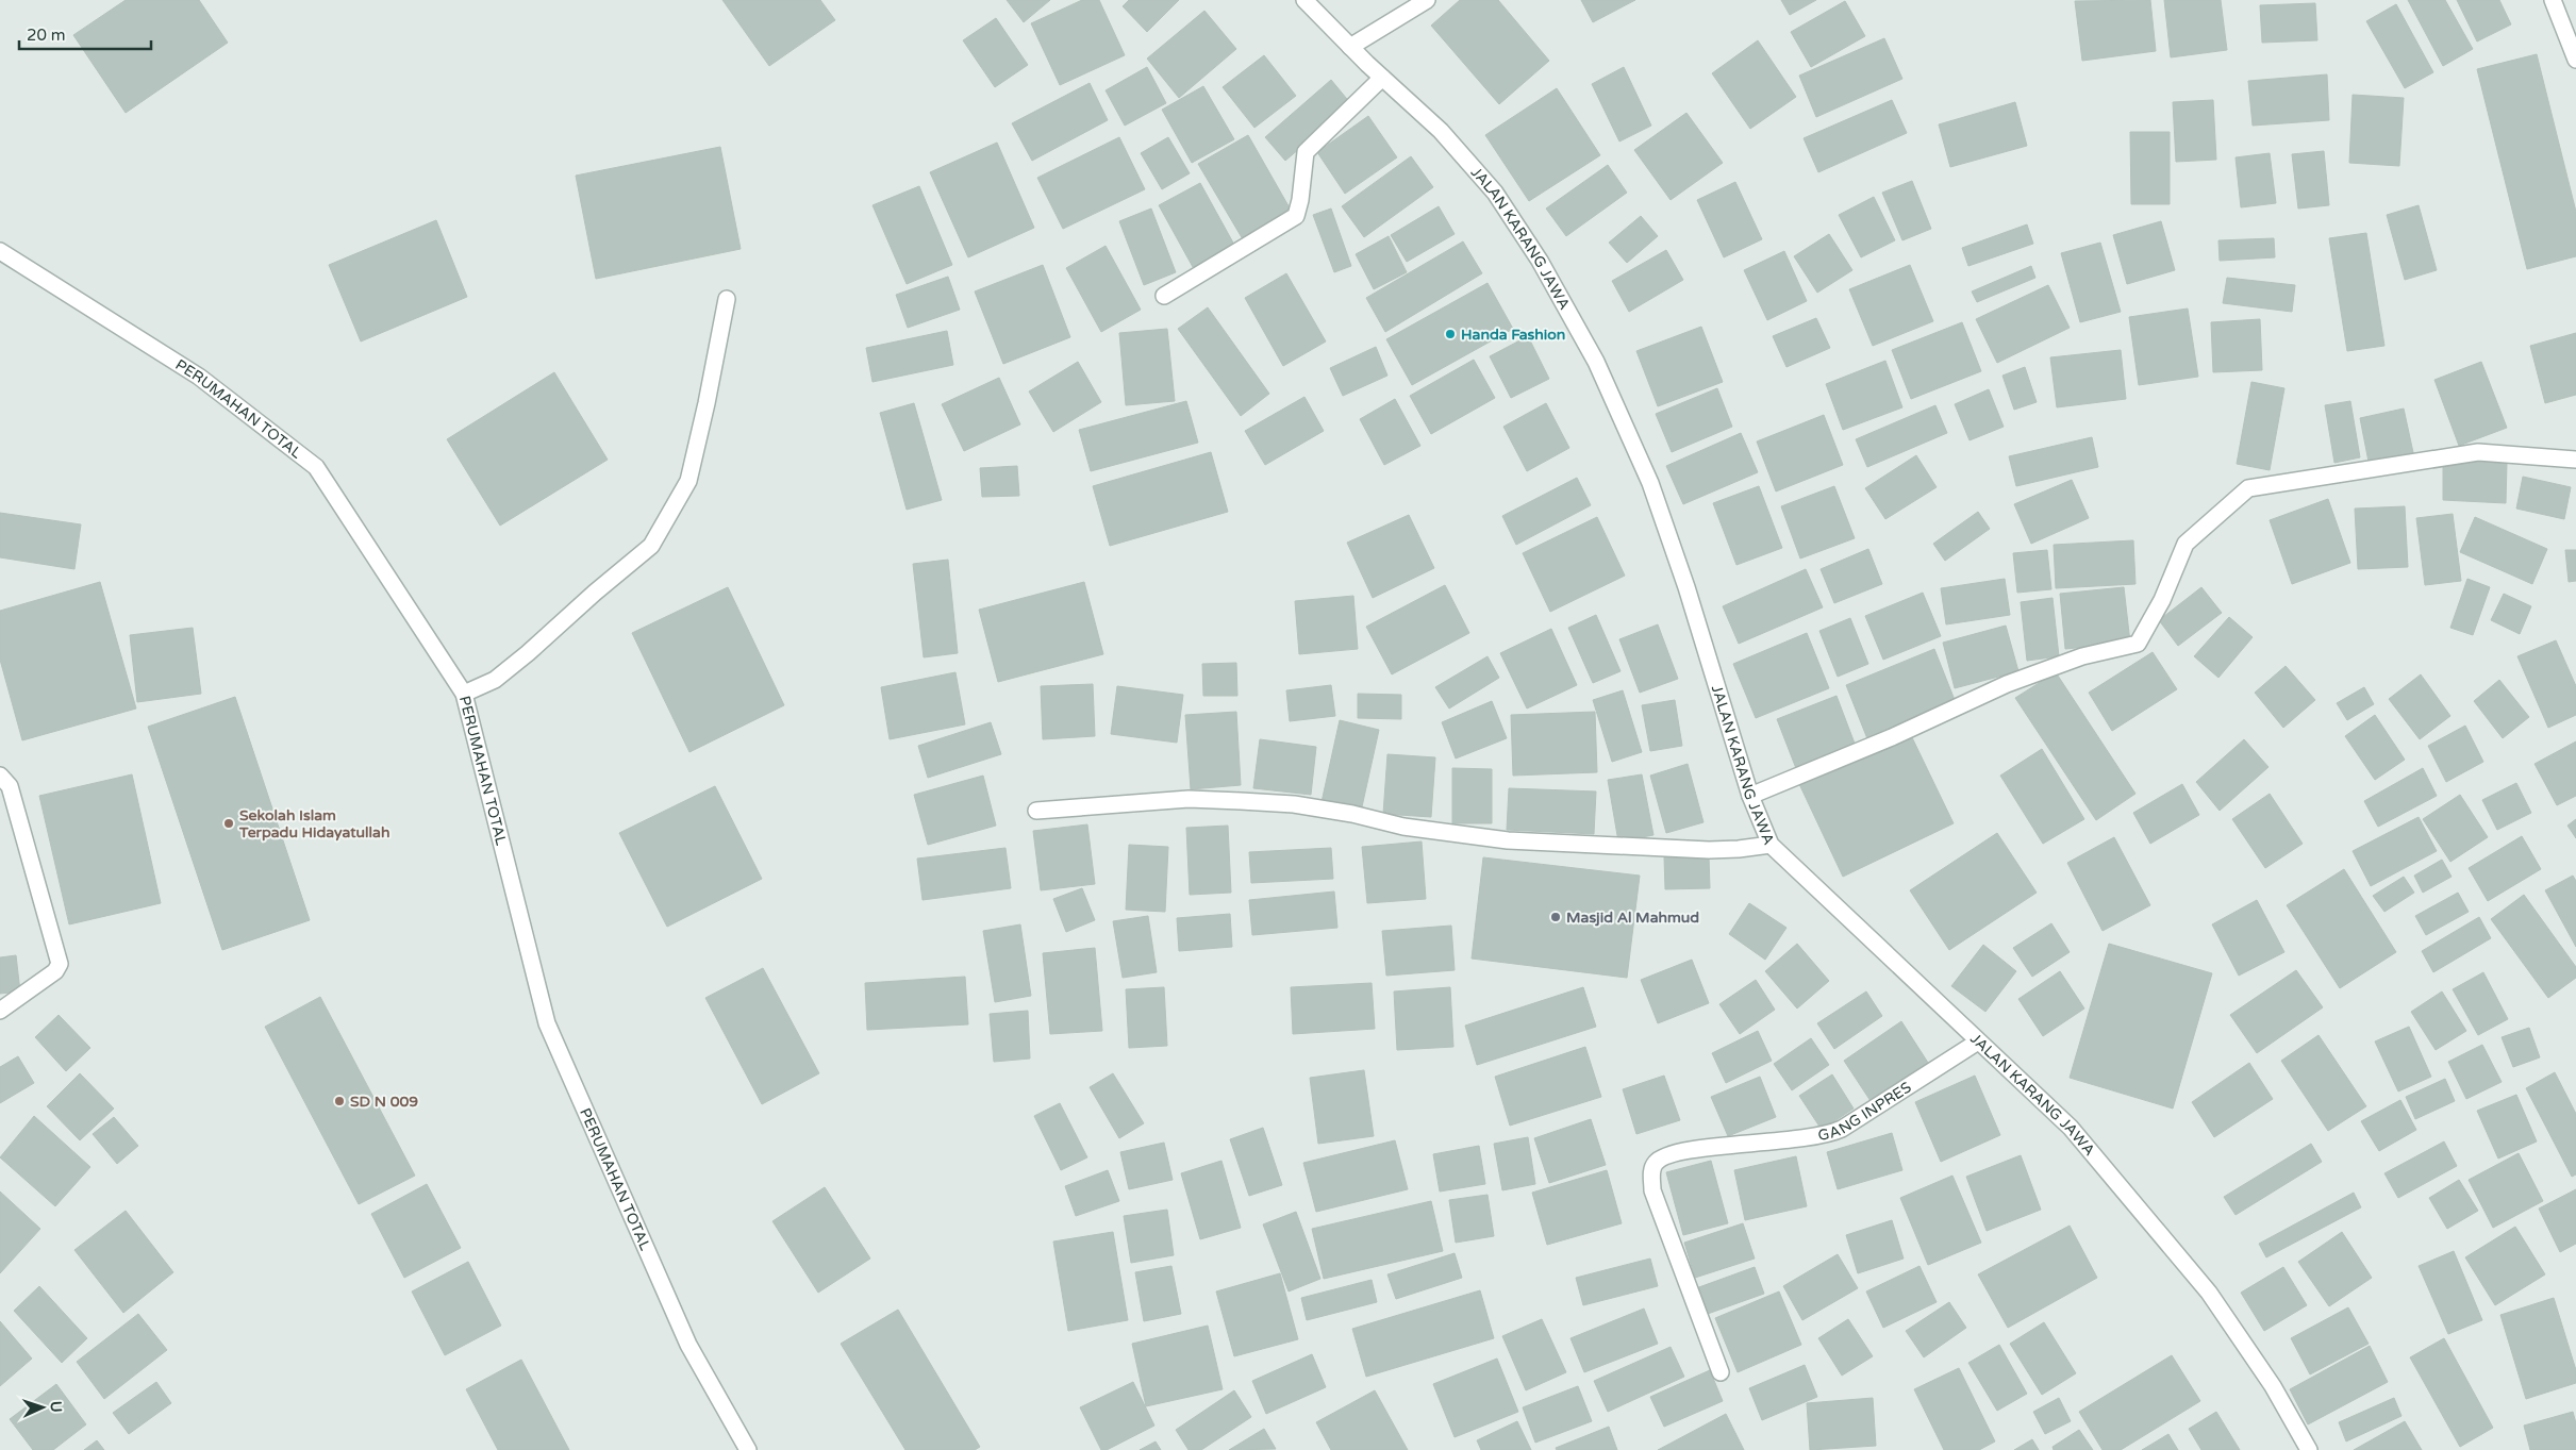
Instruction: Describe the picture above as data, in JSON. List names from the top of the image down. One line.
{"streets":{"street":["JALAN KARANG JAWA","PERUMAHAN TOTAL","GANG INPRES"]},"crossings":[["JALAN KARANG JAWA","GANG INPRES"]],"places":["Handa Fashion","Sekolah Islam Terpadu Hidayatullah","Masjid Al Mahmud","SD N 009"],"scale_bar":"20 m","north":"right"}
